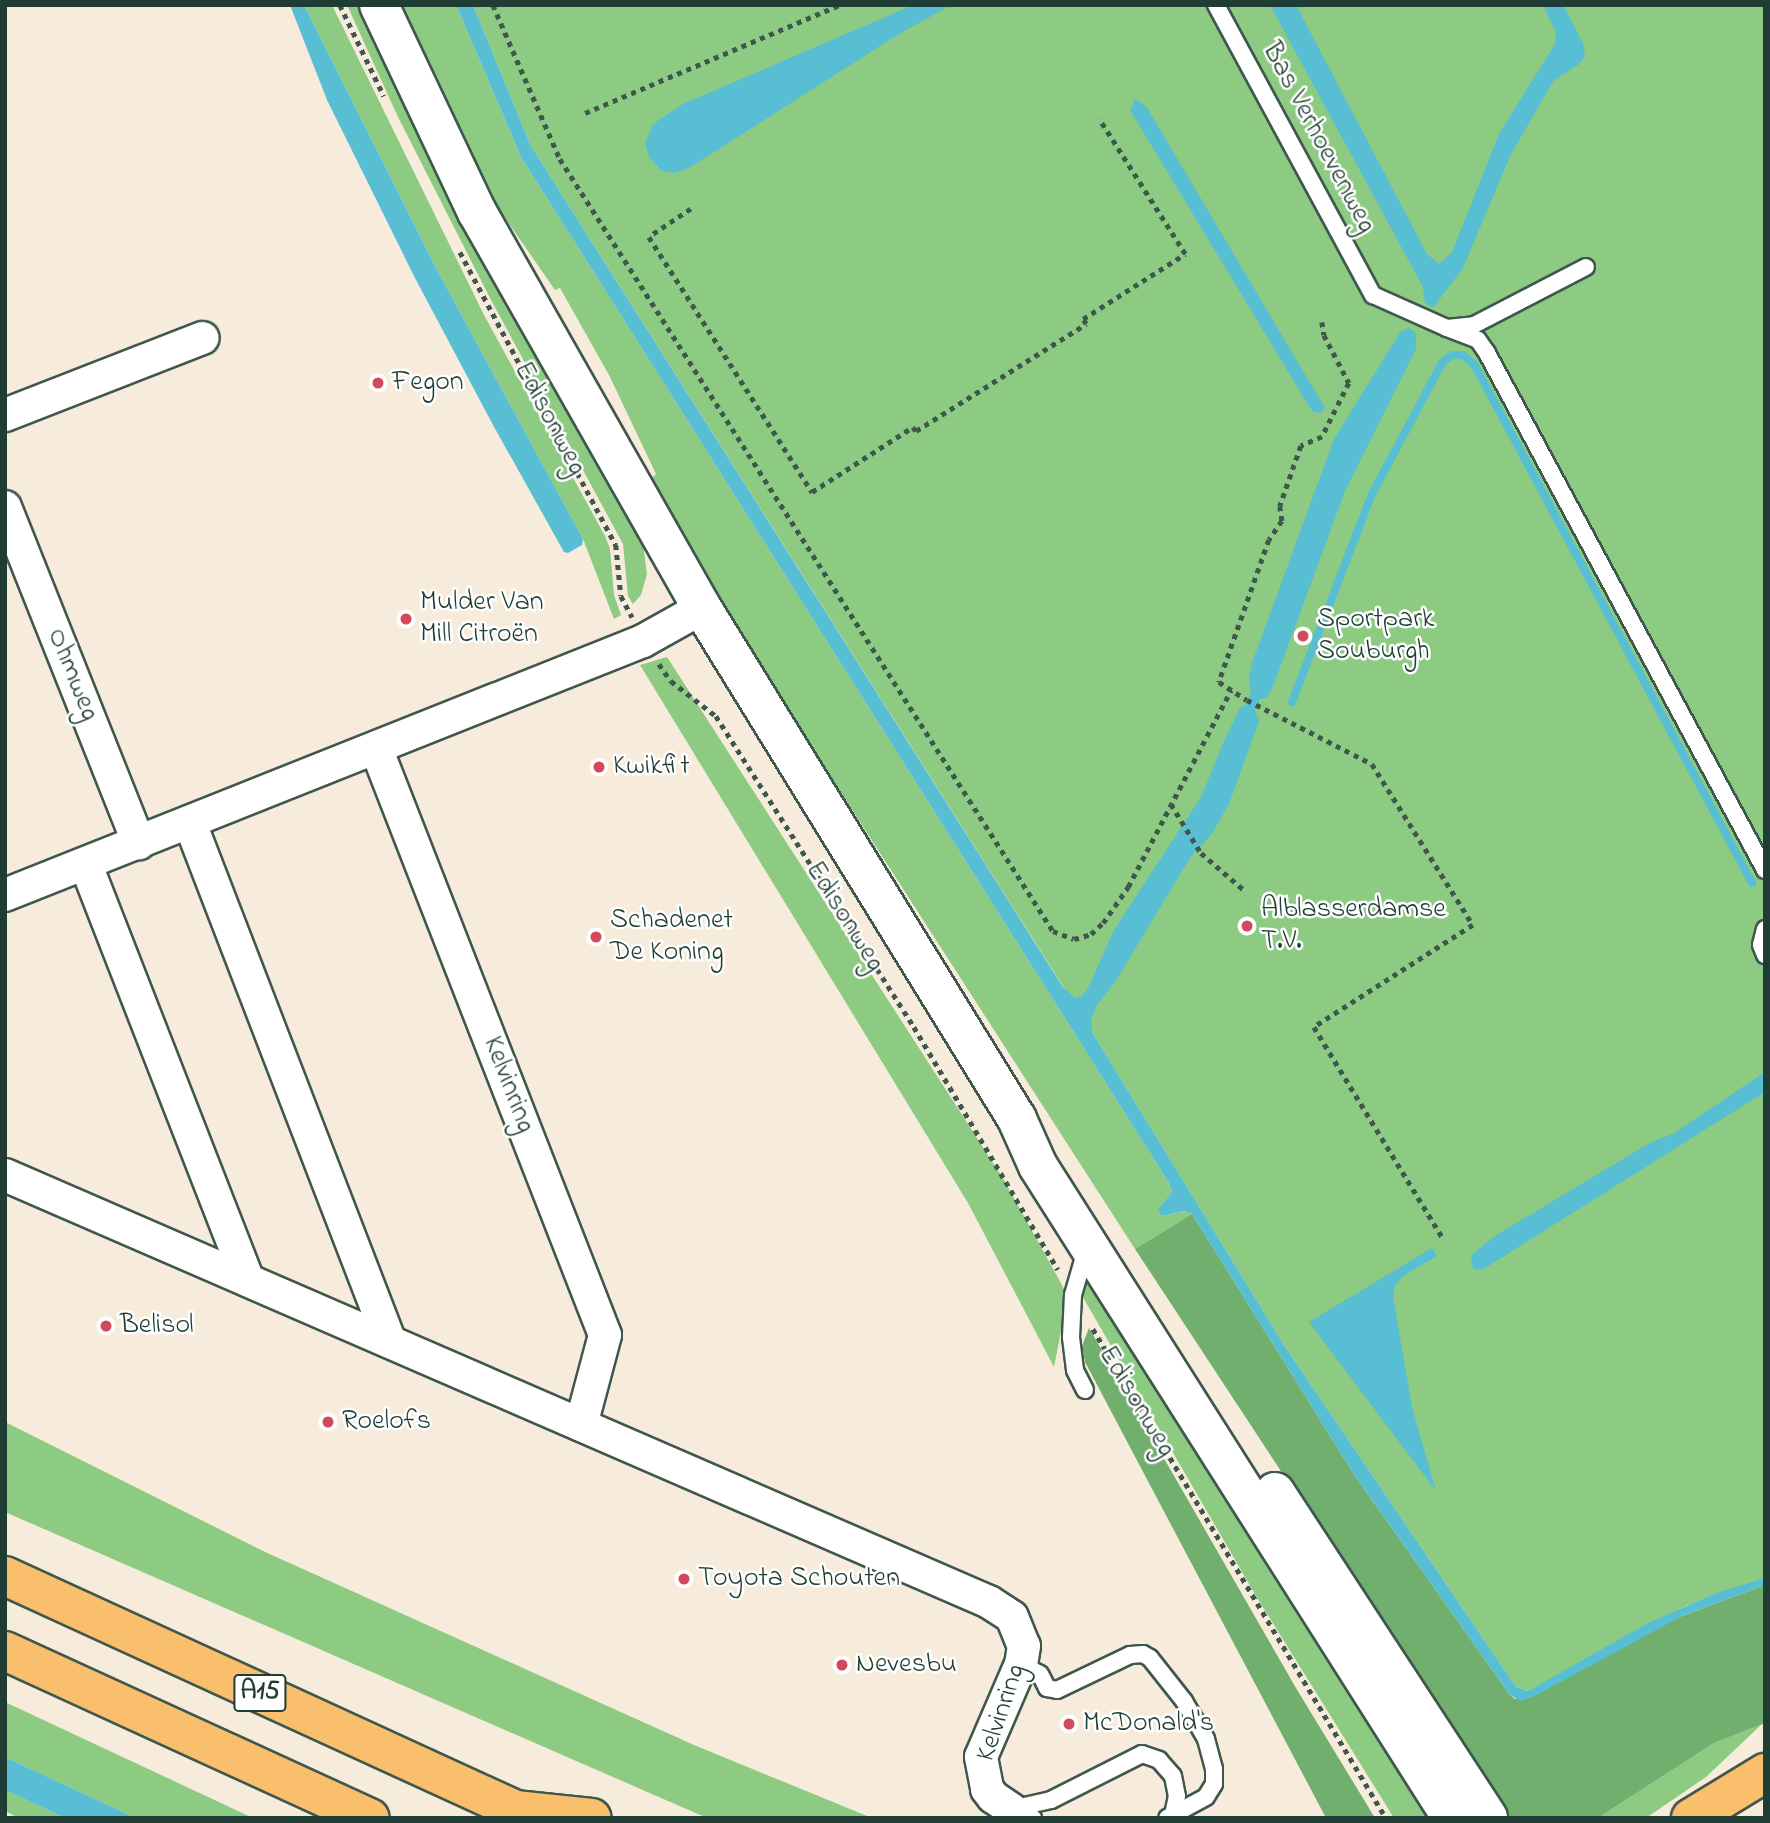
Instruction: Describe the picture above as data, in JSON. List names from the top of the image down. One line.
{"streets":{"highway":["A15"],"street":["Edisonweg","Ohmweg","Kelvinring"],"lane":["Bas Verhoevenweg"]},"places":["Fegon","Mulder Van Mill Citroën","Sportpark Souburgh","Kwikfit","Alblasserdamse T.V.","Schadenet De Koning","Belisol","Roelofs","Toyota Schouten","Nevesbu","McDonald's"]}
